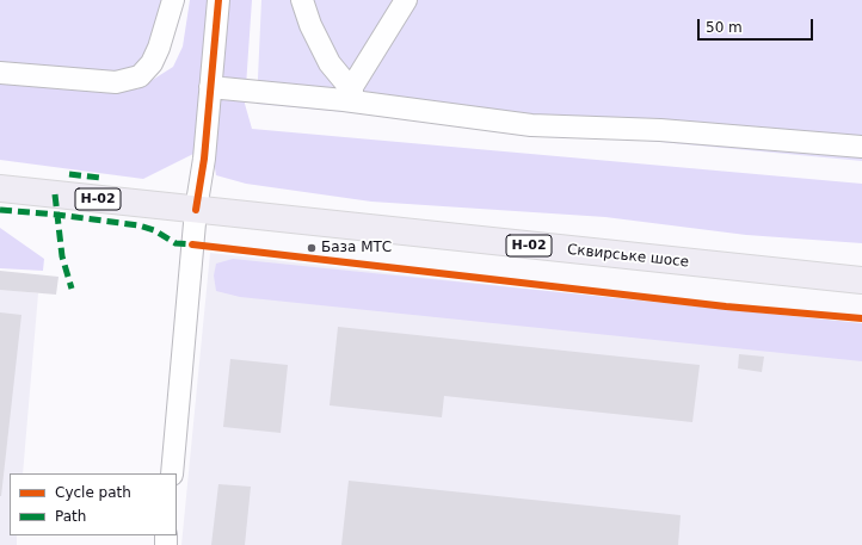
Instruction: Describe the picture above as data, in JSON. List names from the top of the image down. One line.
{"streets":{"main road":["Н-02","Сквирське шосе"]},"crossings":[["Н-02","Сквирське шосе"]],"places":["База МТС"],"legend":["Cycle path","Path"],"scale_bar":"50 m"}
